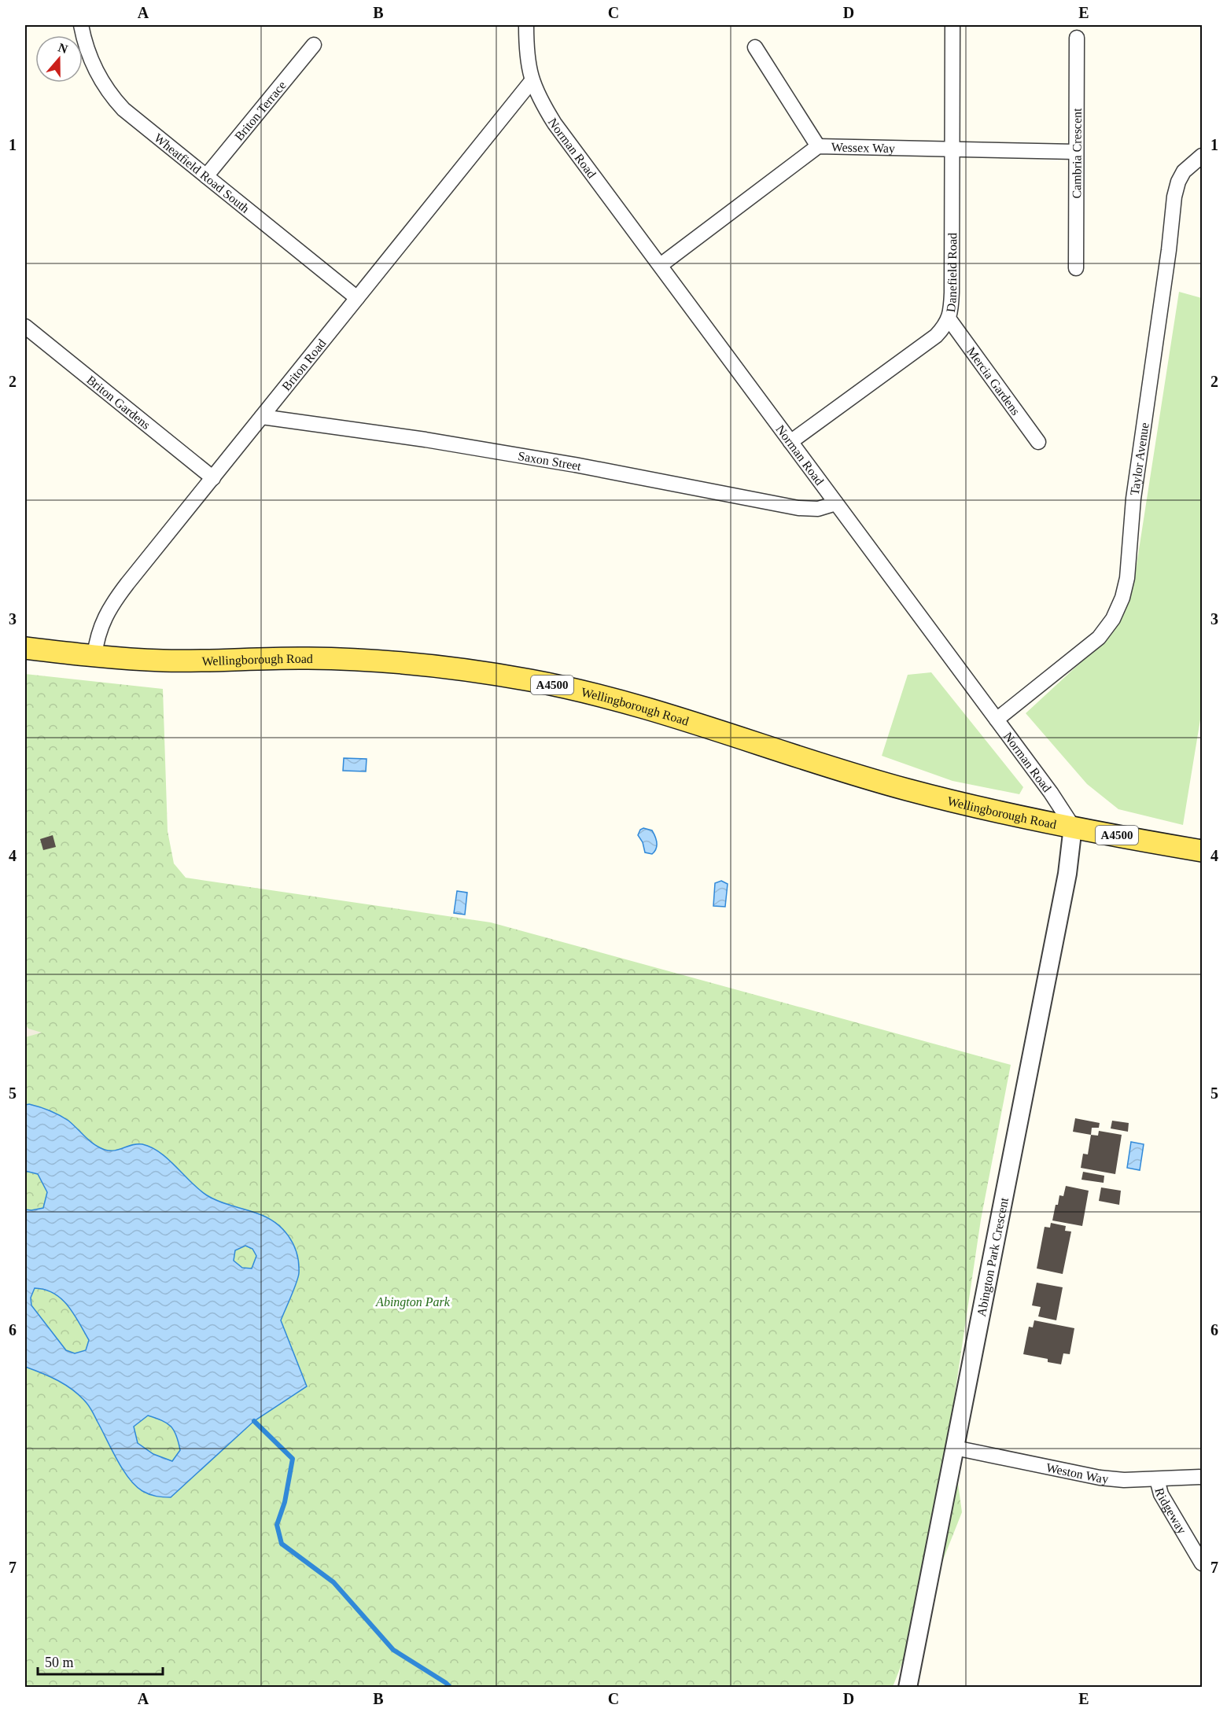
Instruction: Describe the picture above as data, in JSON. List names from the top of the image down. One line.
{"streets":{"main road":["Wellingborough Road","A4500"],"street":["Briton Terrace","Norman Road","Wessex Way","Cambria Crescent","Wheatfield Road South","Danefield Road","Briton Road","Mercia Gardens","Briton Gardens","Taylor Avenue","Saxon Street","Abington Park Crescent","Weston Way","Ridgeway"]},"crossings":[["Briton Terrace","Wheatfield Road South"],["Norman Road","Wessex Way"],["Norman Road","Danefield Road"],["Norman Road","Briton Road"],["Norman Road","Taylor Avenue"],["Norman Road","Saxon Street"],["Norman Road","Wellingborough Road"],["Norman Road","Abington Park Crescent"],["Wessex Way","Cambria Crescent"],["Wessex Way","Danefield Road"],["Wheatfield Road South","Briton Road"],["Danefield Road","Mercia Gardens"],["Briton Road","Briton Gardens"],["Briton Road","Saxon Street"],["Briton Road","Wellingborough Road"],["Wellingborough Road","Abington Park Crescent"],["Abington Park Crescent","Weston Way"],["Weston Way","Ridgeway"]],"parks":["Abington Park"],"scale_bar":"50 m","north":"top","grid":{"columns":["A","B","C","D","E"],"rows":["1","2","3","4","5","6","7"]}}
